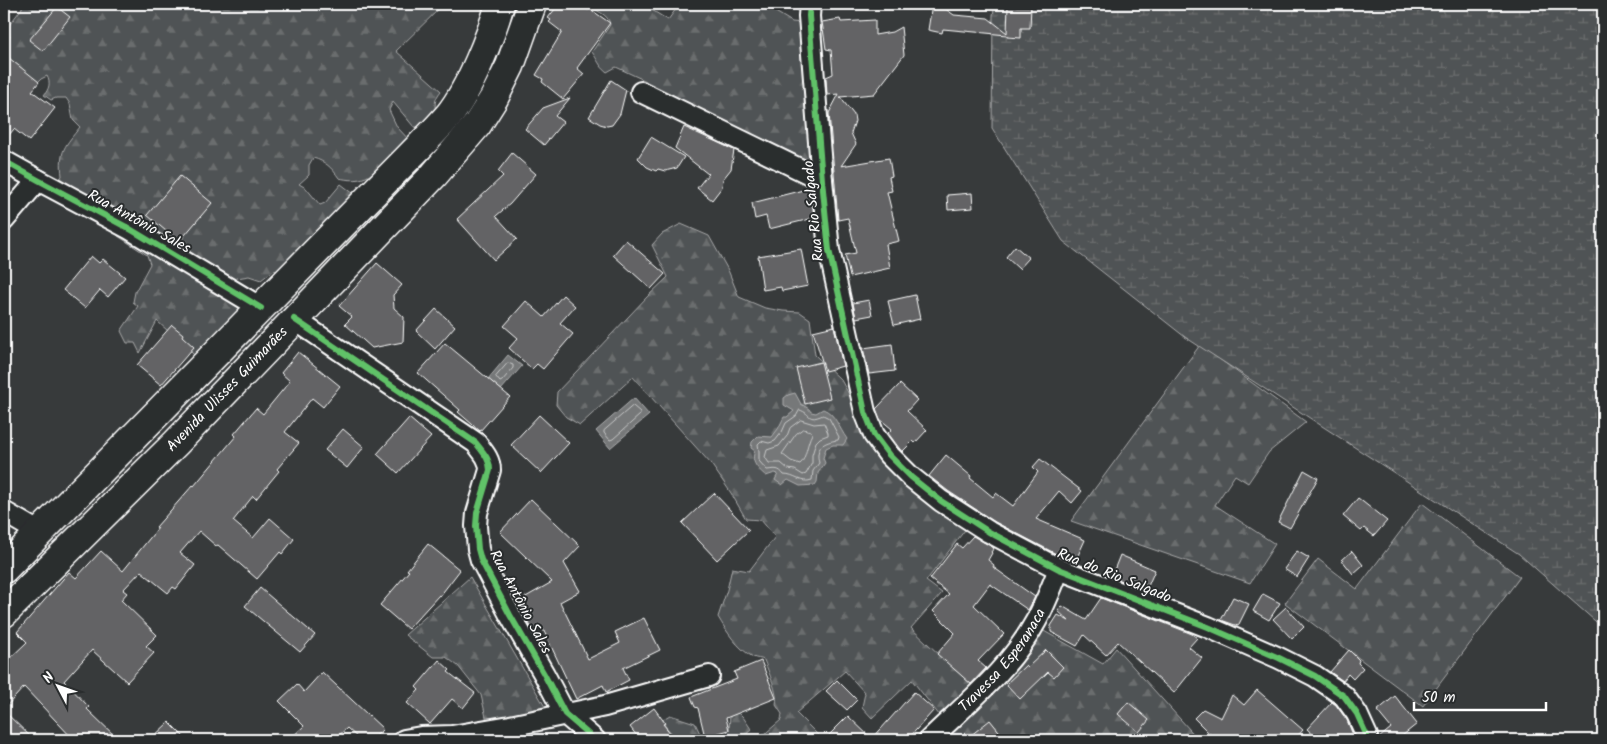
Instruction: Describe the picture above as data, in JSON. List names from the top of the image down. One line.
{"streets":{"main road":["Avenida Ulisses Guimarães"],"street":["Rua Rio Salgado","Rua Antônio Sales","Rua do Rio Salgado","Travessa Esperanaca"]},"crossings":[["Rua Rio Salgado","Rua do Rio Salgado"],["Rua Antônio Sales","Avenida Ulisses Guimarães"],["Rua do Rio Salgado","Travessa Esperanaca"]],"scale_bar":"50 m","north":"top left"}
